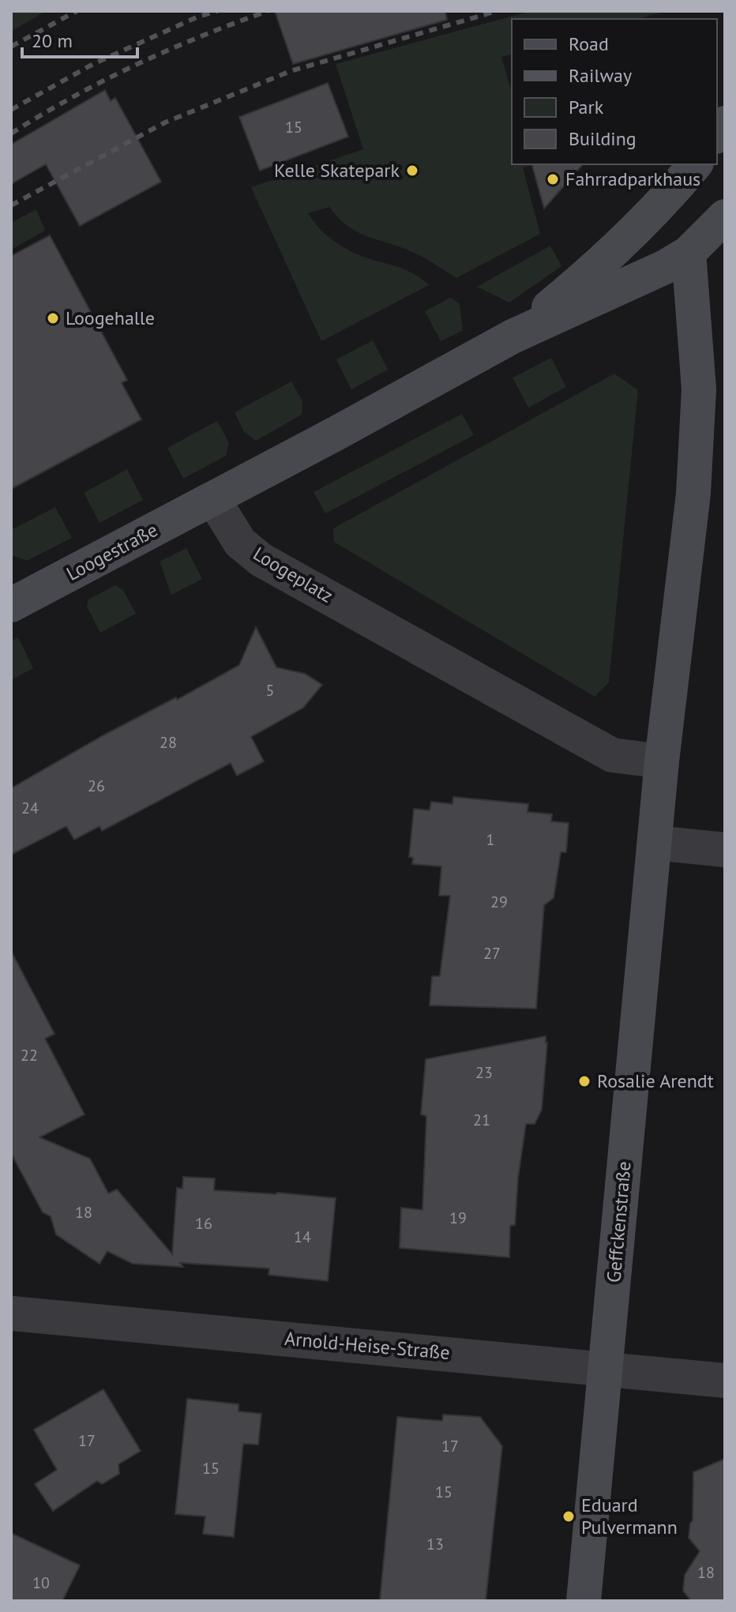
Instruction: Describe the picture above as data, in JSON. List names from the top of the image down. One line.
{"streets":{"street":["Loogestraße","Loogeplatz","Geffckenstraße","Arnold-Heise-Straße"]},"crossings":[["Loogestraße","Loogeplatz"],["Geffckenstraße","Arnold-Heise-Straße"]],"places":["Kelle Skatepark","Fahrradparkhaus","Loogehalle","Rosalie Arendt","Eduard Pulvermann"],"house_numbers":["15","5","28","26","24","1","29","27","22","23","21","18","19","16","14","17","17","15","15","13","18","10"],"legend":["Road","Railway","Park","Building"],"scale_bar":"20 m"}
